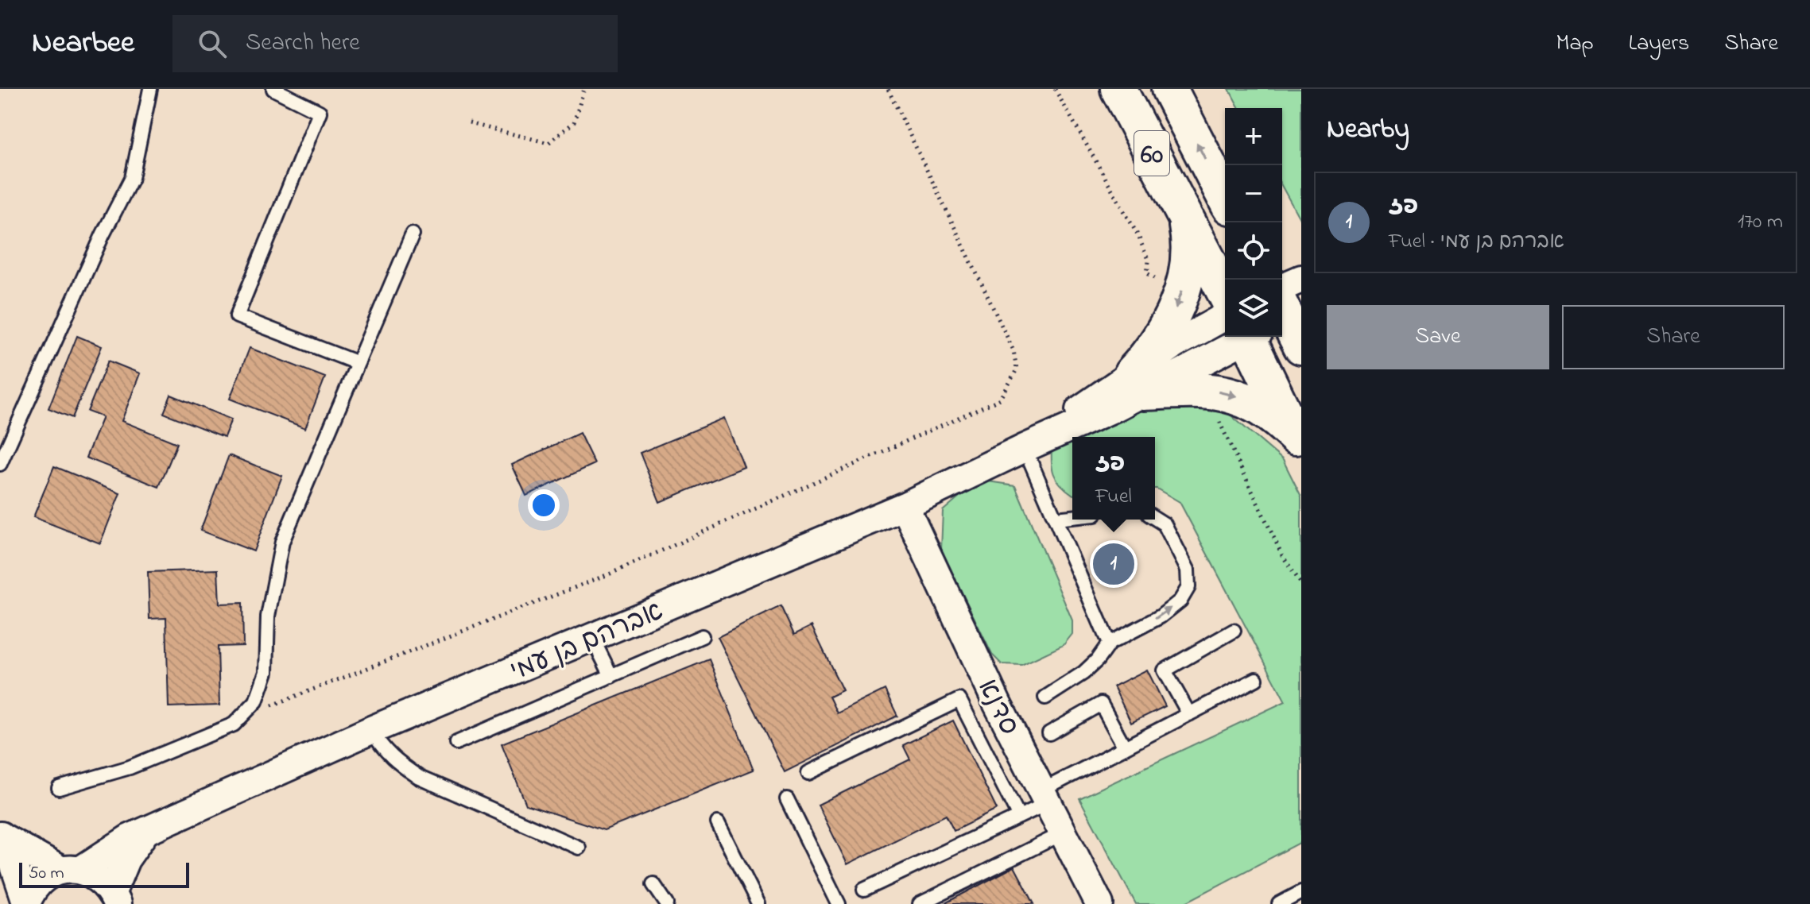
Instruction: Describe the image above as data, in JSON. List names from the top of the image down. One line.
{"streets":{"highway":["60"],"street":["אברהם בן עמי","סדנא"]},"crossings":[["אברהם בן עמי","סדנא"]],"scale_bar":"50 m","page":{"header":"Nearbee","search":"Search here","nav":["Map","Layers","Share"],"heading":"Nearby","map_buttons":["+","−"],"list":[{"mark":"1","name":"פז","note":"Fuel · אברהם בן עמי","value":"170 m"}],"buttons":["Save","Share"],"popup":["פז","Fuel"],"pins":"1","scale":"50 m"}}
